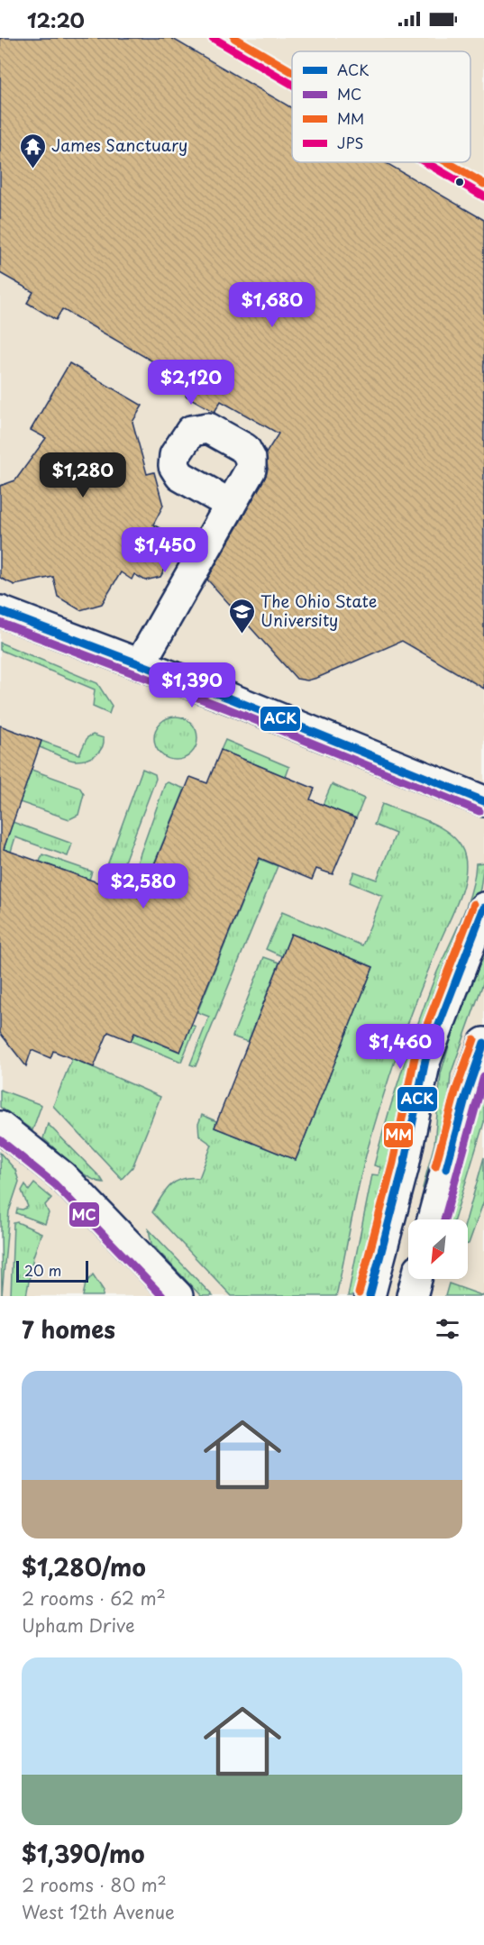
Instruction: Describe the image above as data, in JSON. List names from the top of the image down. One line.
{"places":{"temple":["James Sanctuary"],"school or university":["The Ohio State University"]},"lines":["transit line MM","transit line JPS","transit line ACK","transit line MC"],"legend":["ACK","MC","MM","JPS"],"scale_bar":"20 m","north":"bottom left","page":{"status":"12:20","price":["$1,680","$2,120","$1,280","$1,450","$1,390","$2,580","$1,460"],"scale":"20 m","heading":"7 homes","list":[{"name":"$1,280/mo","note":"2 rooms · 62 m² · Upham Drive"},{"name":"$1,390/mo","note":"2 rooms · 80 m² · West 12th Avenue"}]}}
